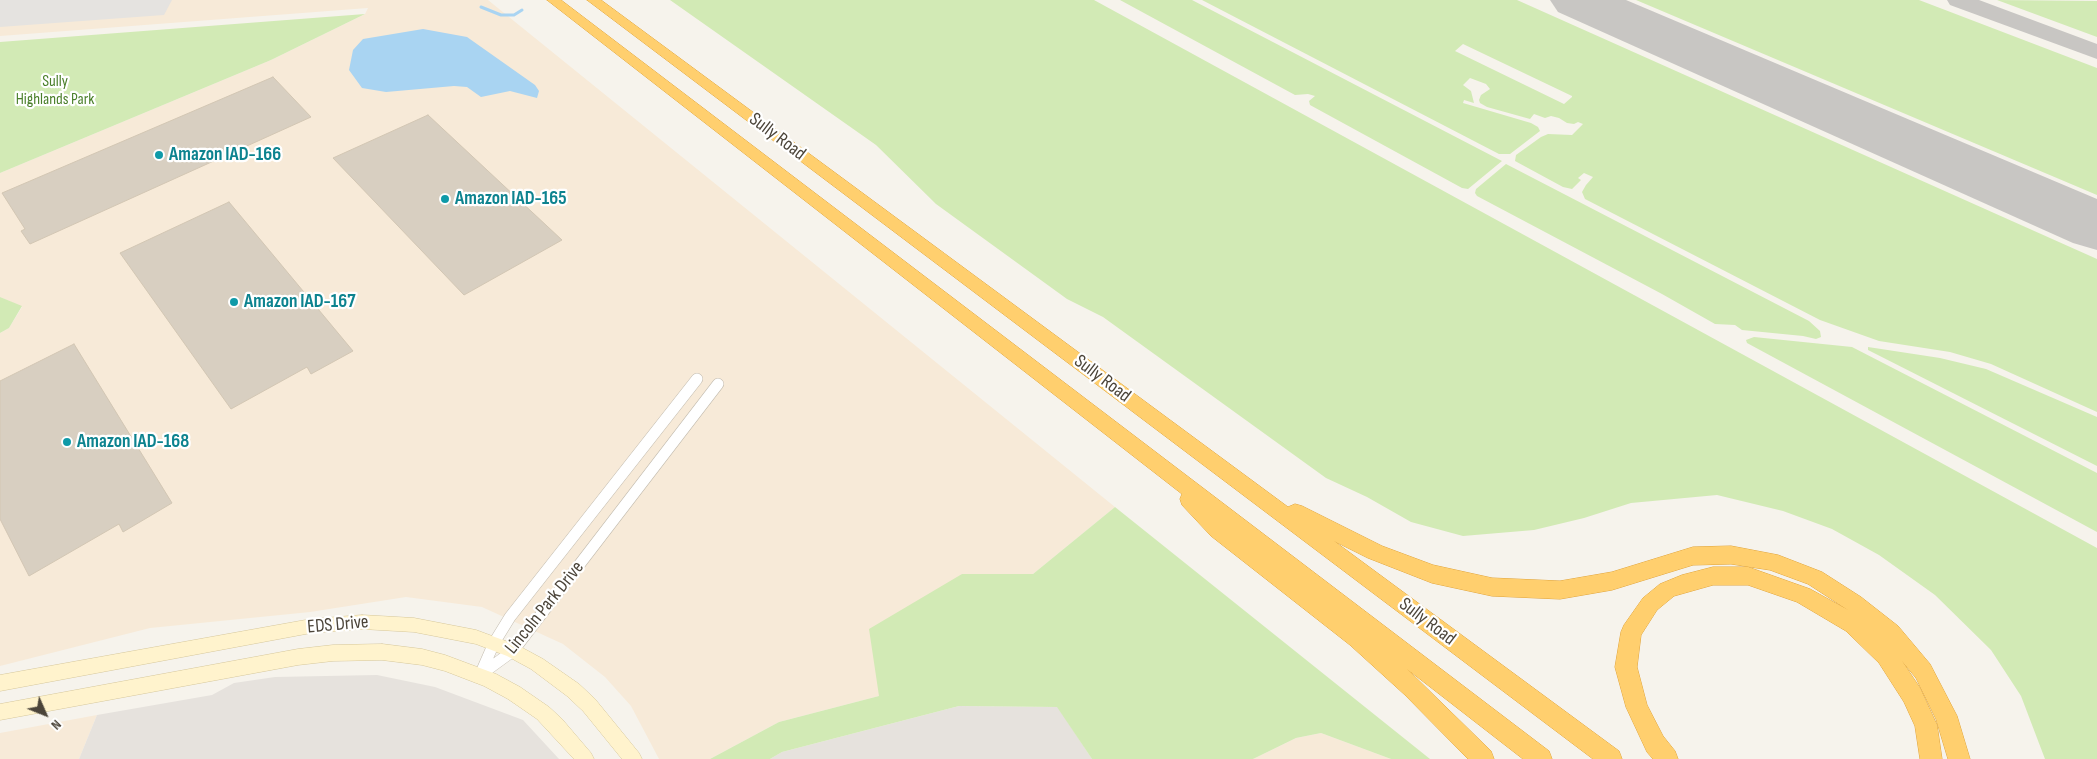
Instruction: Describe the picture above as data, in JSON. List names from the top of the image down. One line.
{"streets":{"highway":["Sully Road"],"street":["Lincoln Park Drive","EDS Drive"]},"crossings":[["Lincoln Park Drive","EDS Drive"]],"parks":["Sully Highlands Park"],"places":["Amazon IAD-166","Amazon IAD-165","Amazon IAD-167","Amazon IAD-168"],"north":"bottom right"}
